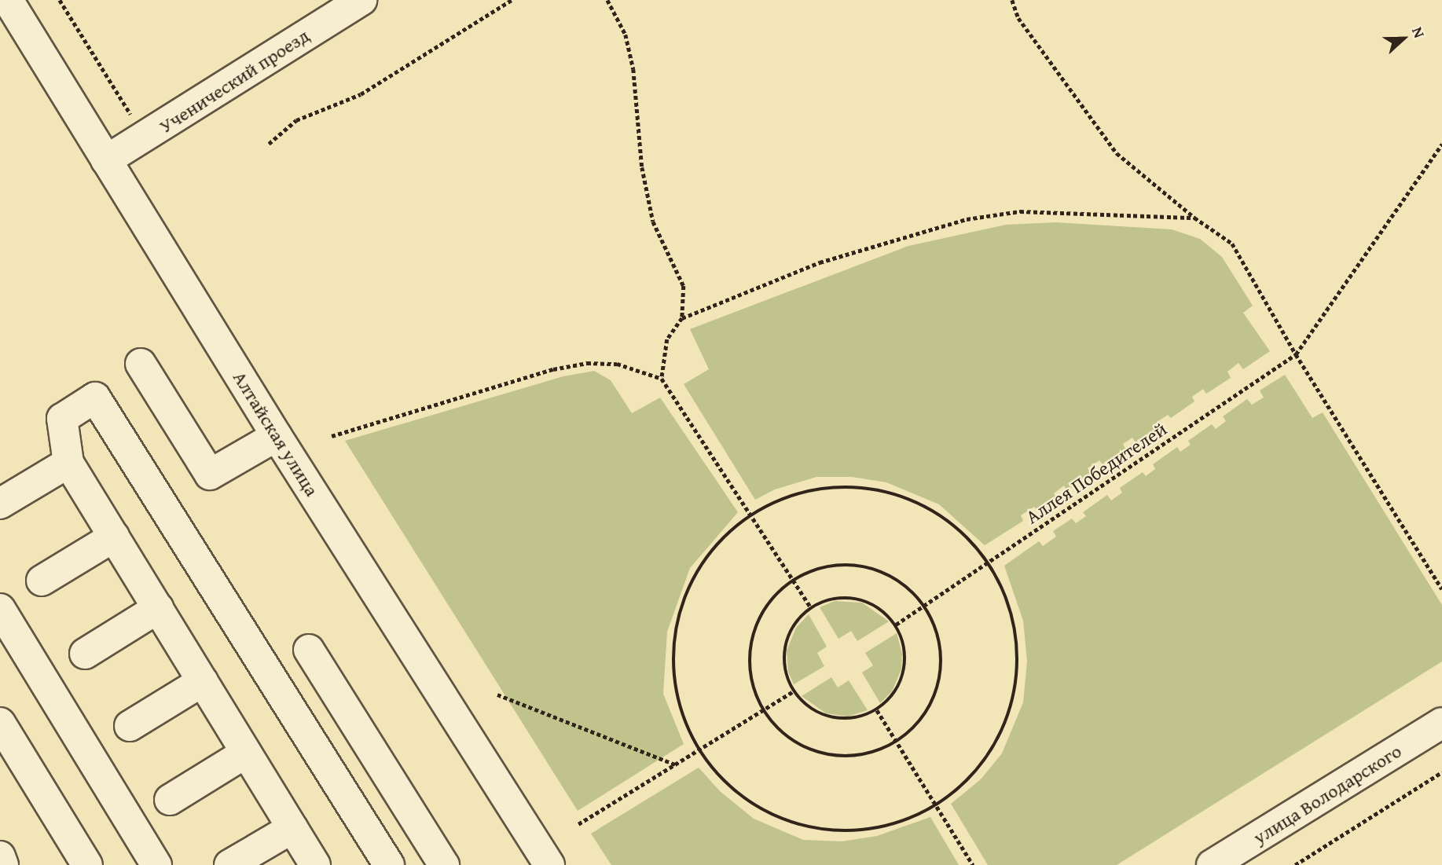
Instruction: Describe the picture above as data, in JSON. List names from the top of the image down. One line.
{"streets":{"street":["Ученический проезд","Алтайская улица","улица Володарского"],"path":["Аллея Победителей"]},"crossings":[["Ученический проезд","Алтайская улица"]],"north":"right"}
